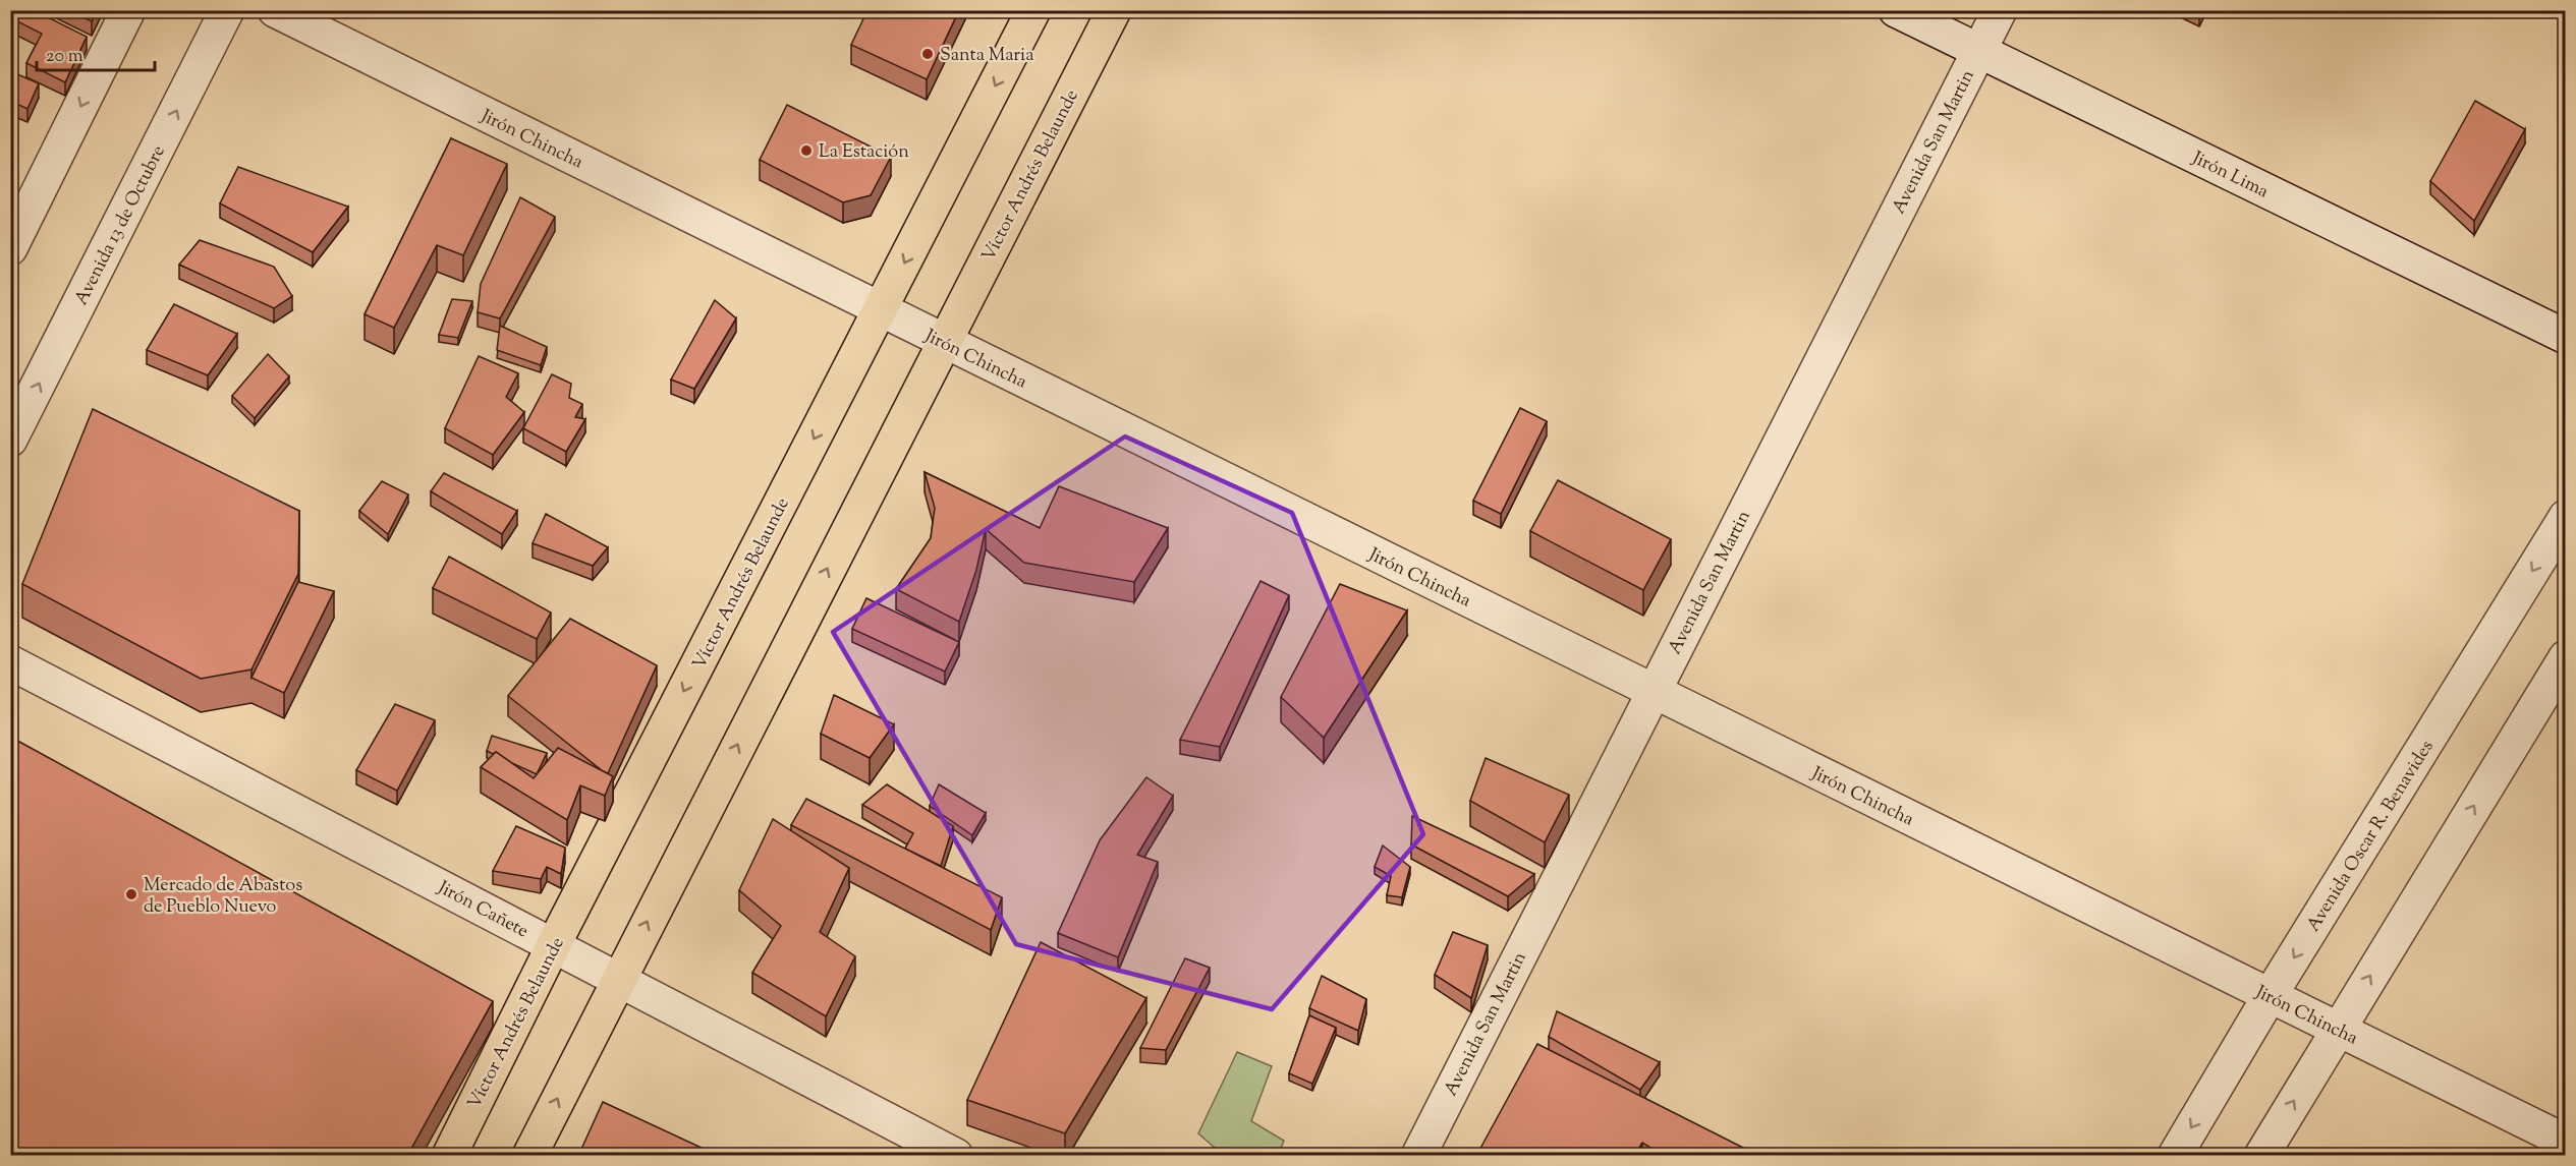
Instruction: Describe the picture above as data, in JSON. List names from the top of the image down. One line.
{"streets":{"main road":["Víctor Andrés Belaunde"],"street":["Jirón Chincha","Avenida San Martin","Jirón Lima","Avenida 13 de Octubre","Avenida Oscar R. Benavides","Jirón Cañete"]},"crossings":[["Jirón Chincha","Avenida San Martin"],["Jirón Chincha","Víctor Andrés Belaunde"],["Jirón Chincha","Avenida Oscar R. Benavides"],["Avenida San Martin","Jirón Lima"],["Víctor Andrés Belaunde","Jirón Cañete"]],"places":["Santa Maria","La Estación","Mercado de Abastos de Pueblo Nuevo"],"scale_bar":"20 m"}
